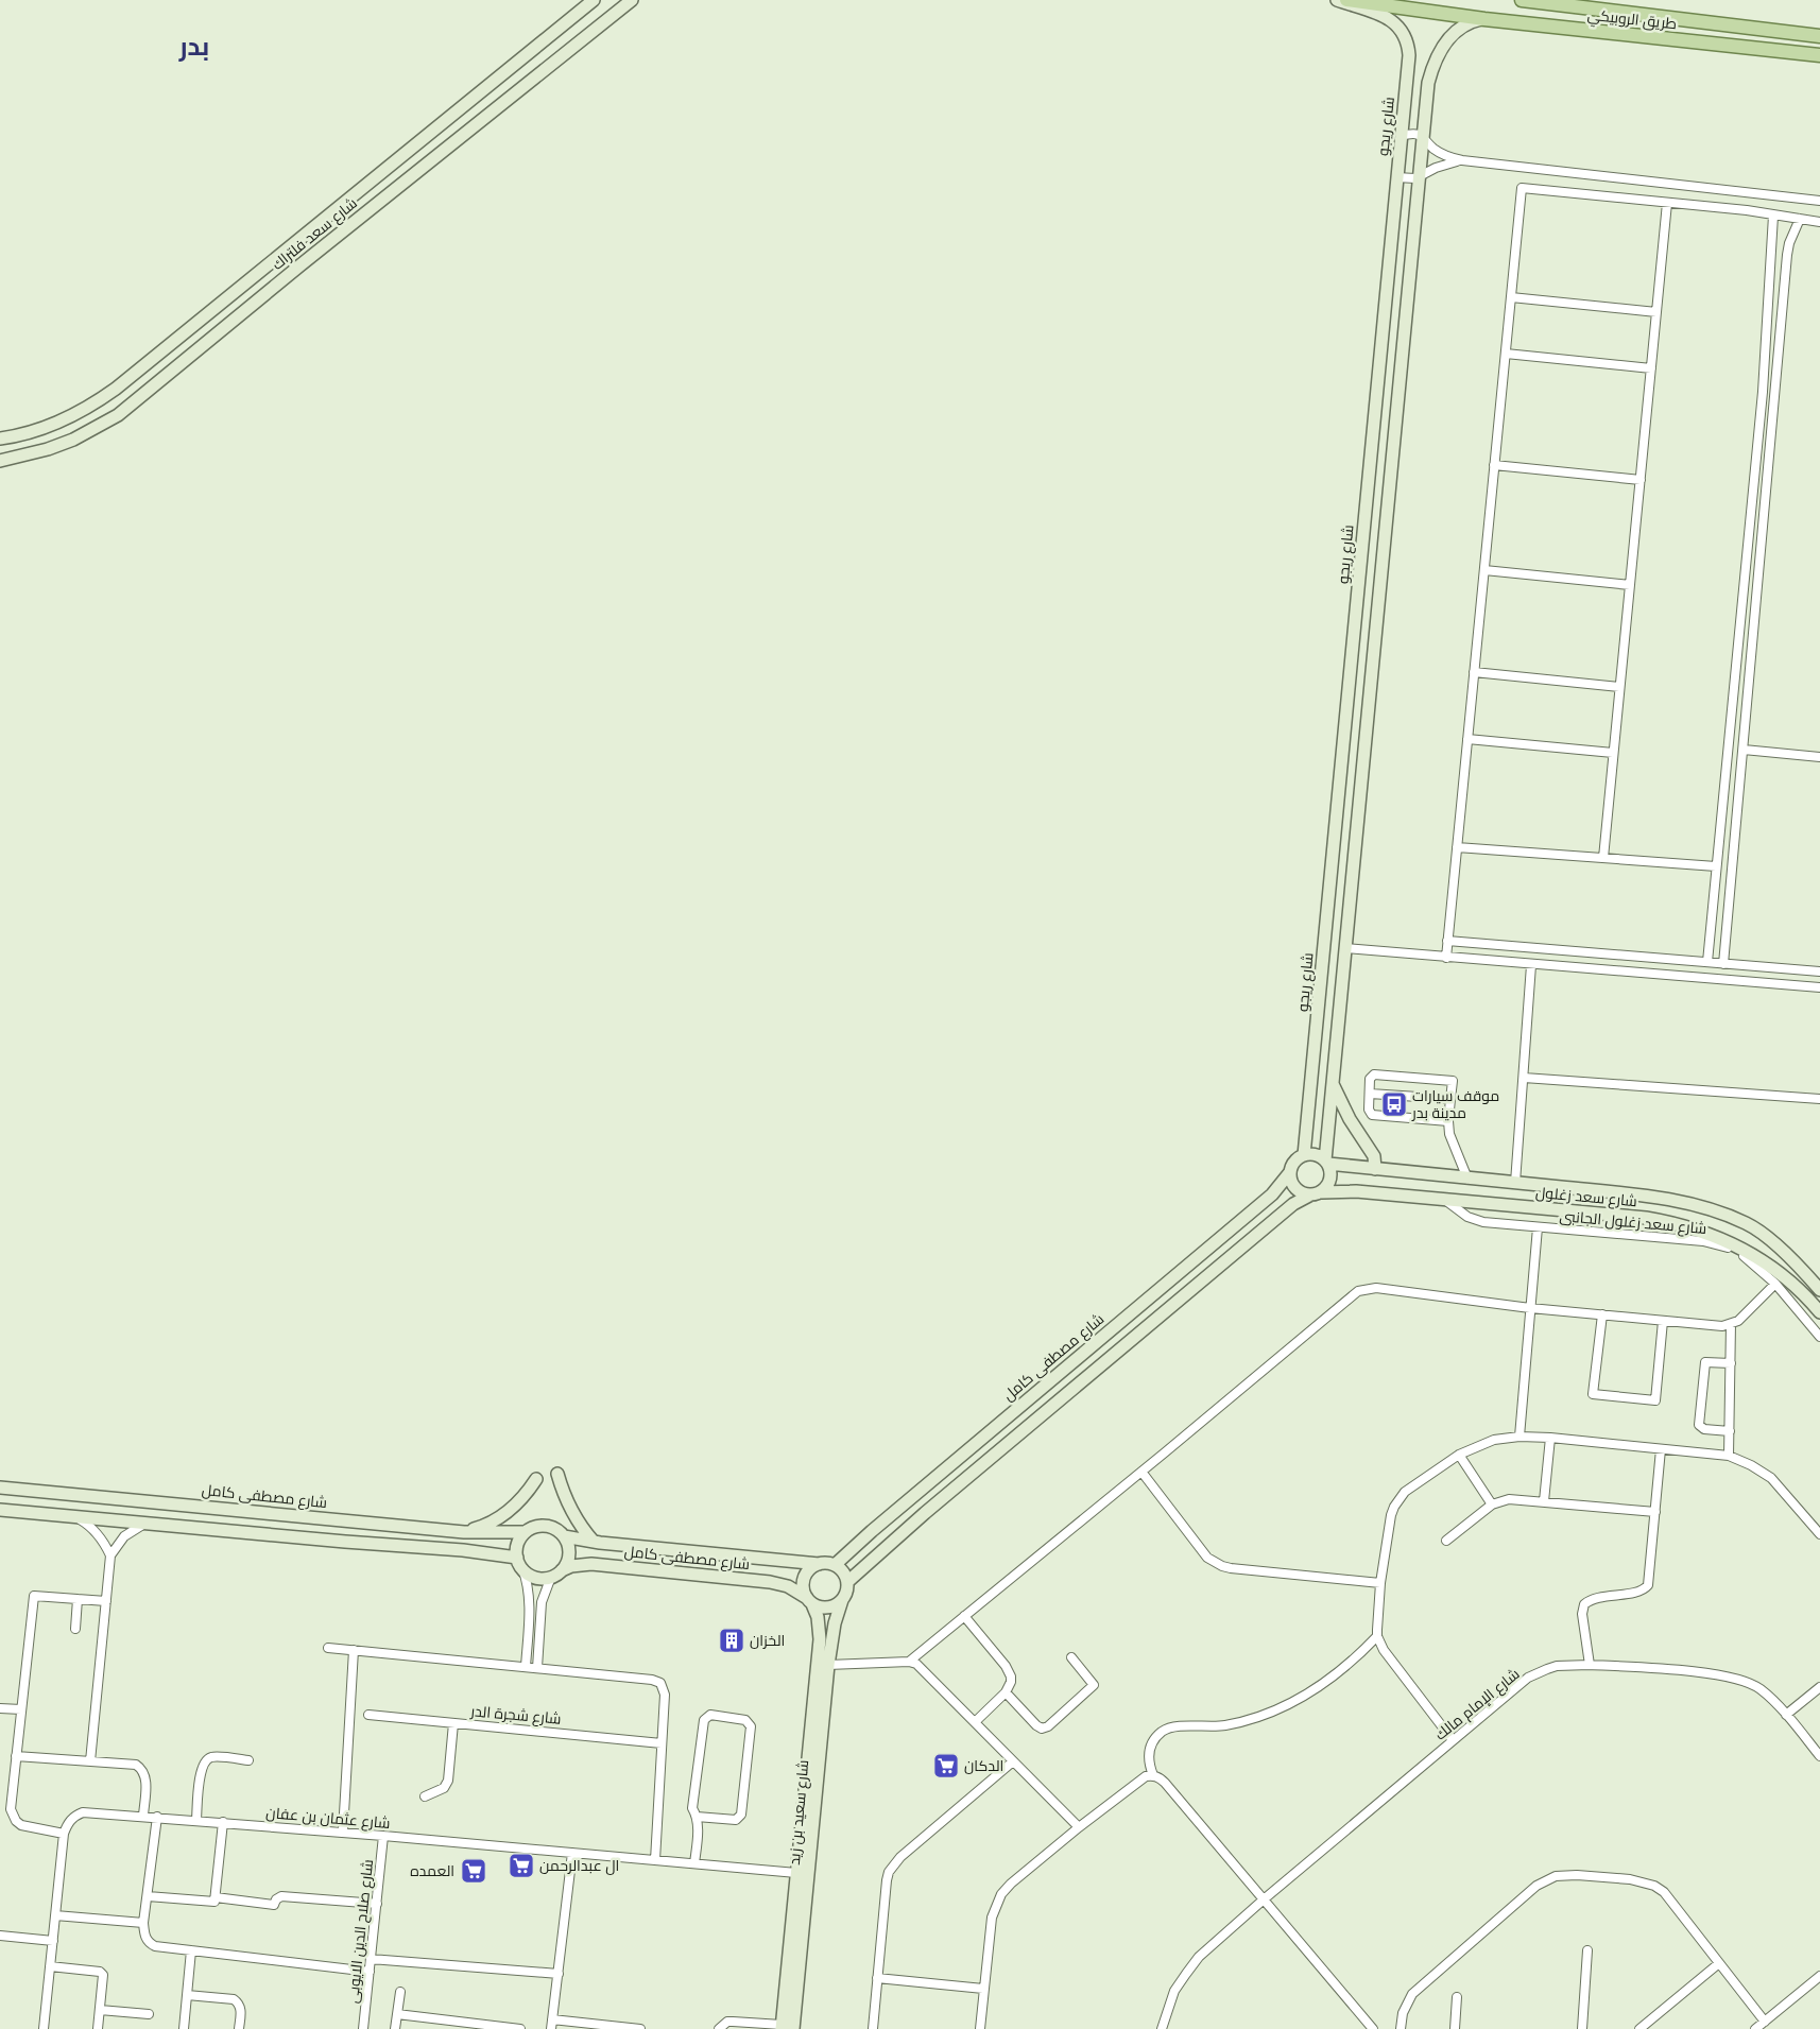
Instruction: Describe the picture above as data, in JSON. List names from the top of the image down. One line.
{"streets":{"main road":["طريق الروبيكي"],"street":["شارع ريجو","شارع سعد فلتراك","شارع سعد زغلول","شارع سعد زغلول الجانبى","شارع مصطفى كامل","شارع الإمام مالك","شارع شجرة الدر","شارع سعيد بن زيد","شارع عثمان بن عفان","شارع صلاح الدين الايوبى"]},"crossings":[["شارع ريجو","شارع سعد زغلول"],["شارع ريجو","شارع مصطفى كامل"],["شارع سعد زغلول","شارع سعد زغلول الجانبى"],["شارع سعد زغلول","شارع مصطفى كامل"],["شارع مصطفى كامل","شارع سعيد بن زيد"],["شارع سعيد بن زيد","شارع عثمان بن عفان"],["شارع عثمان بن عفان","شارع صلاح الدين الايوبى"]],"districts":["بدر"],"places":{"bus stop":["موقف سيارات مدينة بدر"],"building":["الخزان"],"supermarket":["الدكان","ال عبدالرحمن","العمده"]}}
